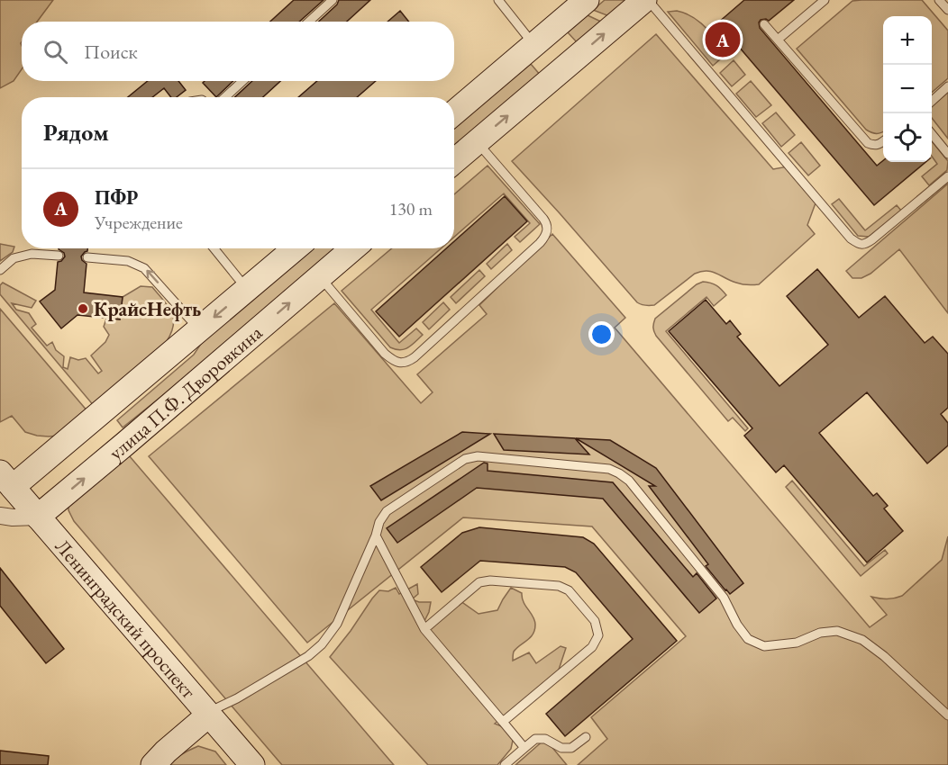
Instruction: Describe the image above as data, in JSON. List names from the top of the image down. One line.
{"streets":{"street":["улица П.Ф. Дворовкина","Ленинградский проспект"]},"crossings":[["улица П.Ф. Дворовкина","Ленинградский проспект"]],"places":["КрайсНефть"],"page":{"map_buttons":["+","−"],"pins":"A","search":"Поиск","heading":"Рядом","list":[{"mark":"A","name":"ПФР","note":"Учреждение","value":"130 m"}]}}
